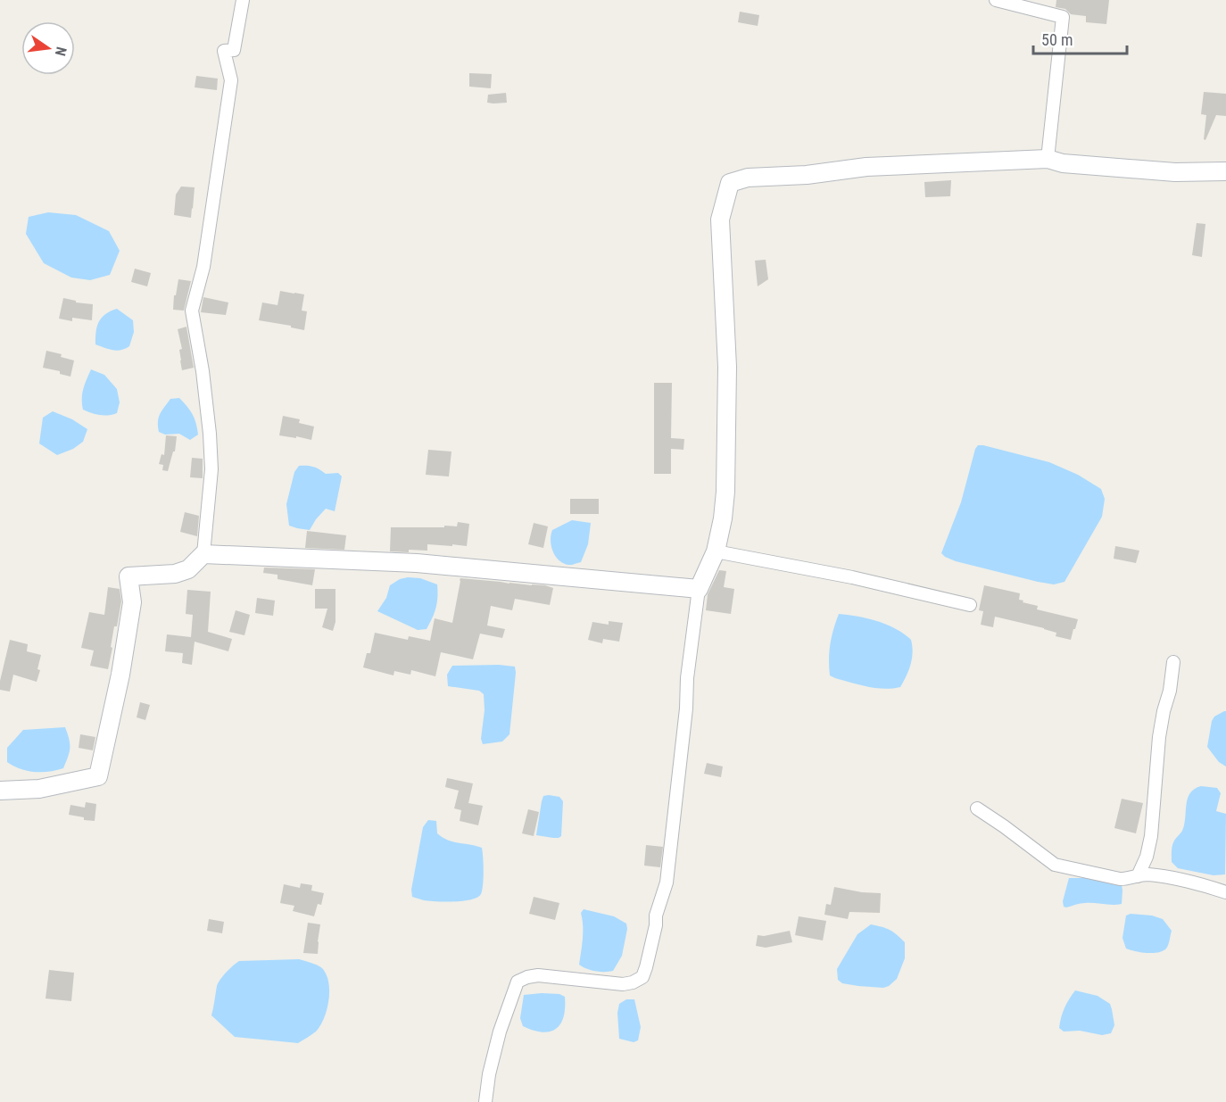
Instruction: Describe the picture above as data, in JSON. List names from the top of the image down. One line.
{"scale_bar":"50 m","north":"right"}
